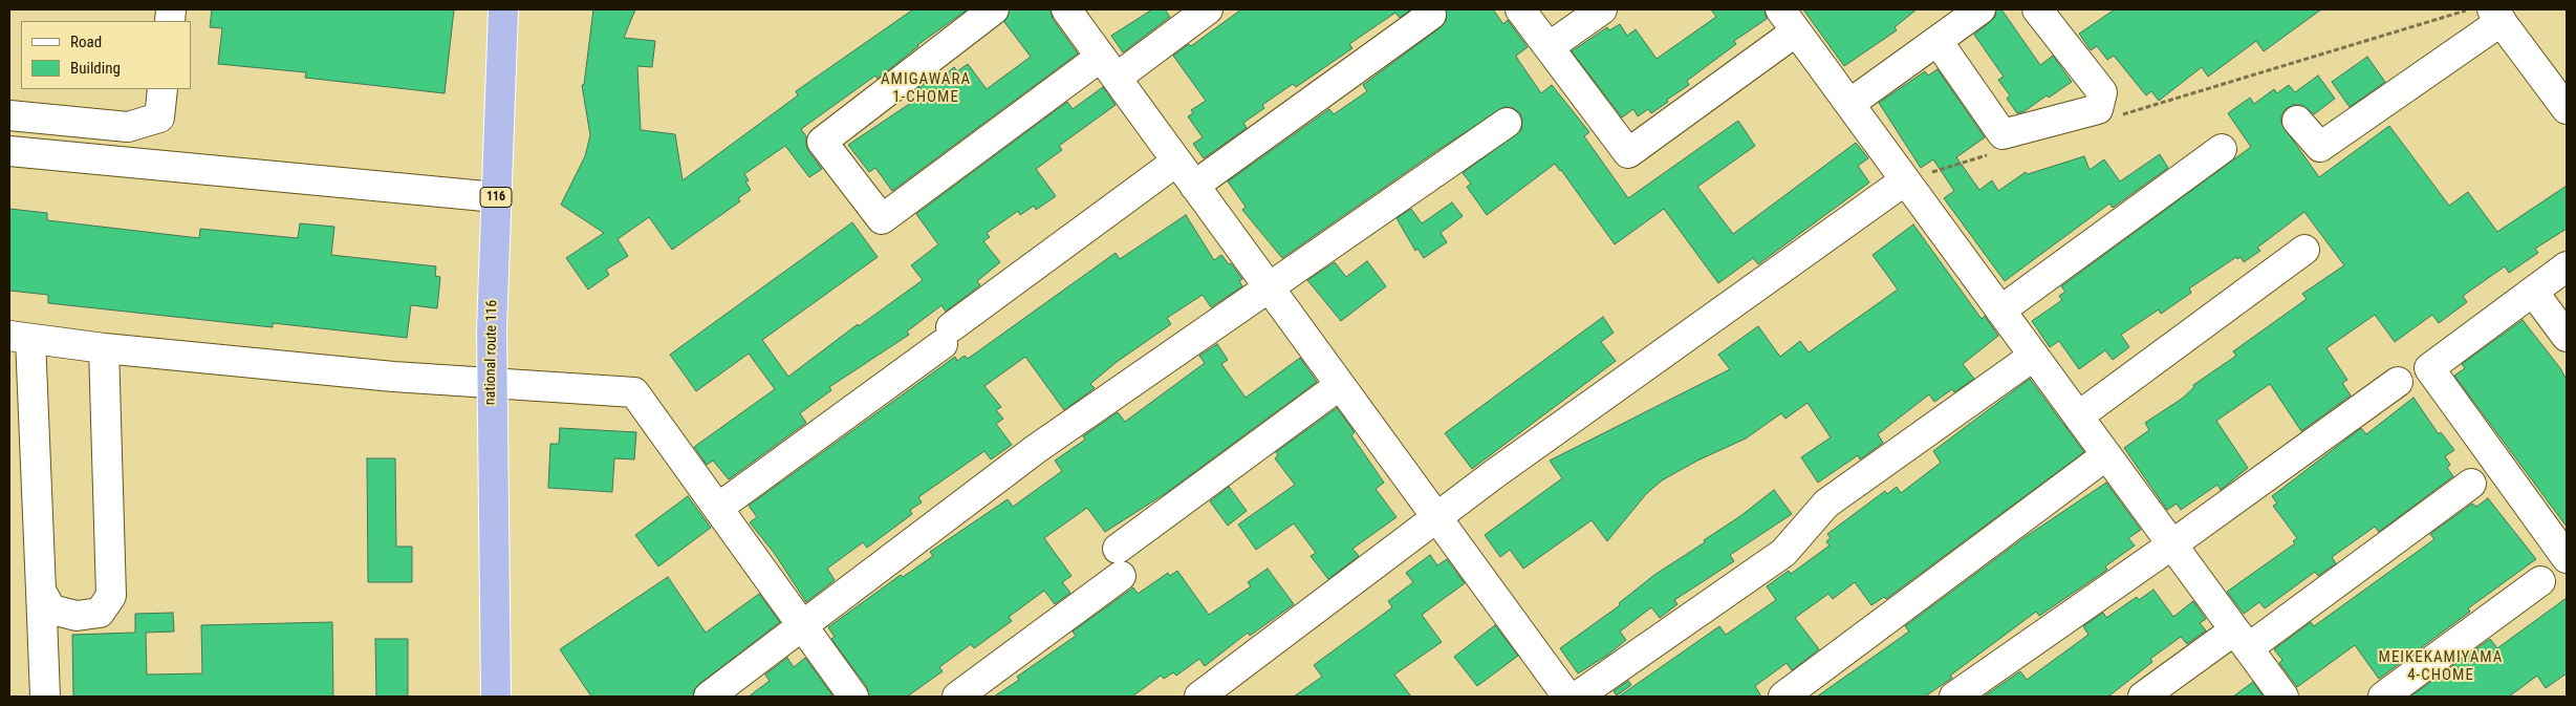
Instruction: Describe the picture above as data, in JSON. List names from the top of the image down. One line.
{"streets":{"highway":["116","national route 116"]},"districts":["AMIGAWARA 1-CHOME","MEIKEKAMIYAMA 4-CHOME"],"legend":["Road","Building"]}
